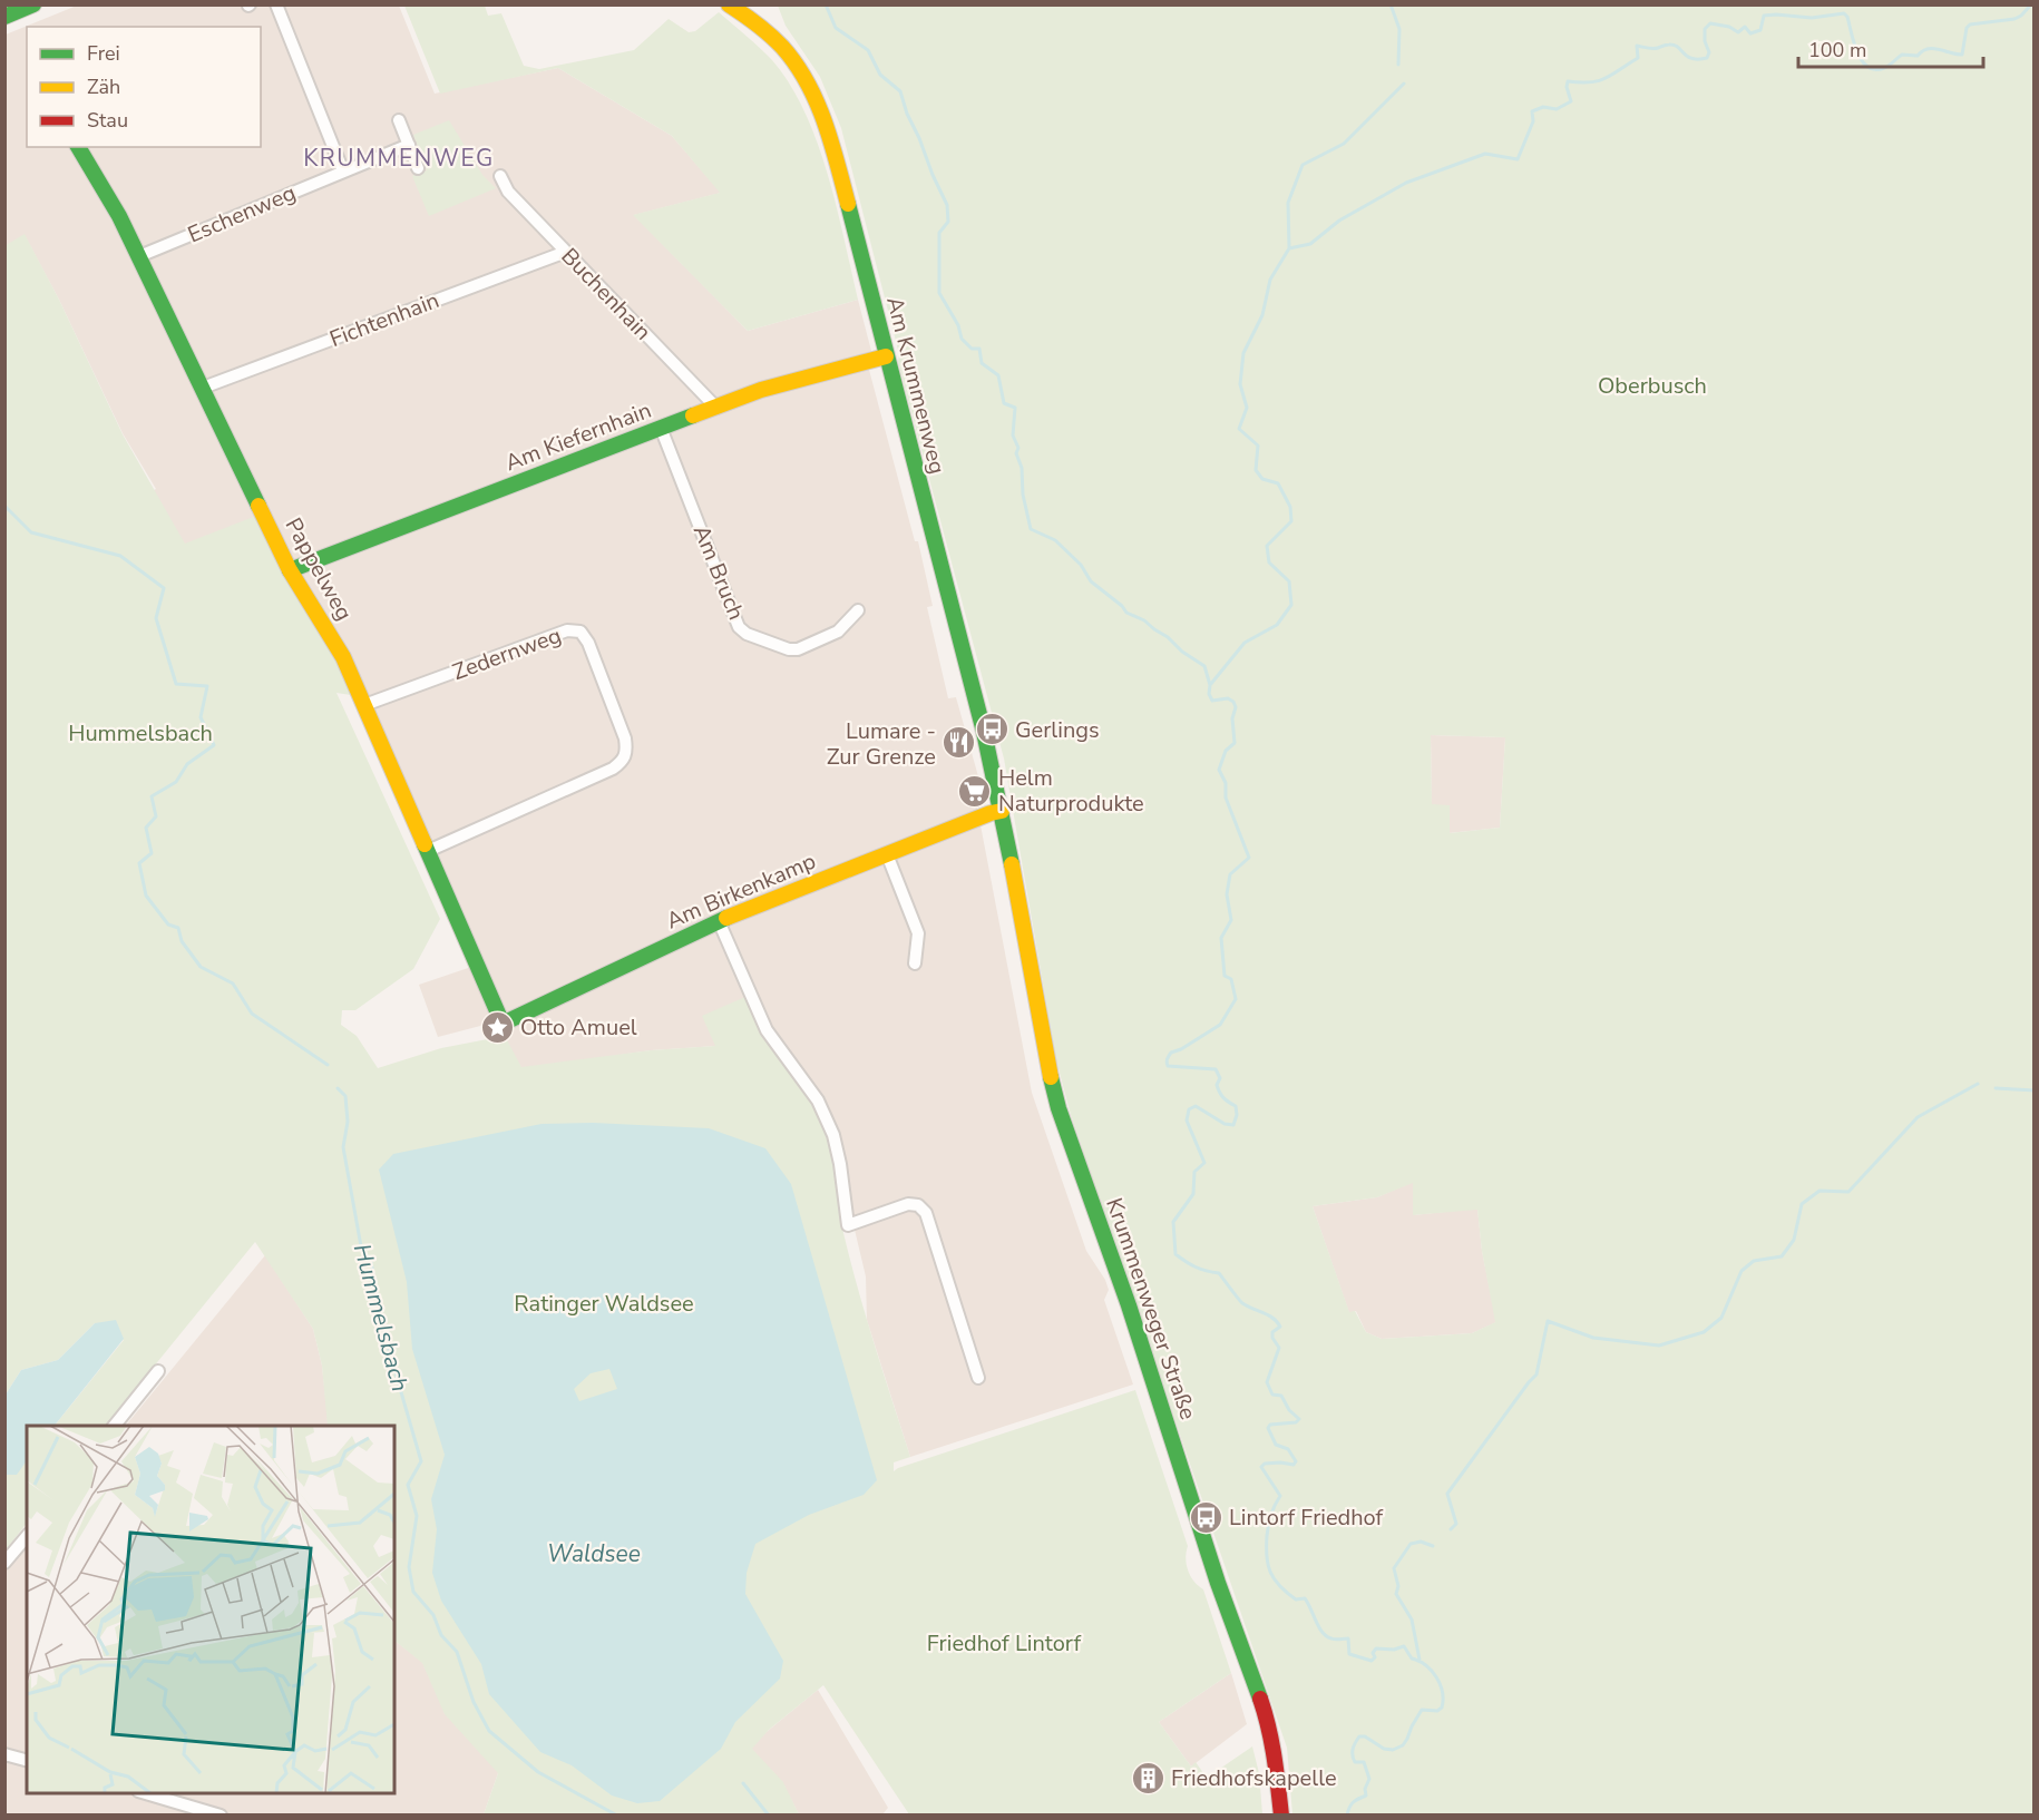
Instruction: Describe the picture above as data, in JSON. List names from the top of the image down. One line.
{"streets":{"street":["Eschenweg","Buchenhain","Fichtenhain","Am Krummenweg","Am Kiefernhain","Pappelweg","Am Bruch","Zedernweg","Am Birkenkamp","Krummenweger Straße"]},"crossings":[["Eschenweg","Pappelweg"],["Buchenhain","Fichtenhain"],["Buchenhain","Am Kiefernhain"],["Fichtenhain","Pappelweg"],["Am Krummenweg","Am Kiefernhain"],["Am Krummenweg","Am Birkenkamp"],["Am Krummenweg","Krummenweger Straße"],["Am Kiefernhain","Pappelweg"],["Am Kiefernhain","Am Bruch"],["Pappelweg","Zedernweg"],["Pappelweg","Am Birkenkamp"],["Am Birkenkamp","Krummenweger Straße"]],"districts":["KRUMMENWEG"],"water":["Hummelsbach","Waldsee"],"parks":["Oberbusch","Hummelsbach","Ratinger Waldsee","Friedhof Lintorf"],"places":{"bus stop":["Gerlings","Lintorf Friedhof"],"restaurant":["Lumare - Zur Grenze"],"supermarket":["Helm Naturprodukte"],"place":["Otto Amuel"],"building":["Friedhofskapelle"]},"legend":["Frei","Zäh","Stau"],"scale_bar":"100 m"}
